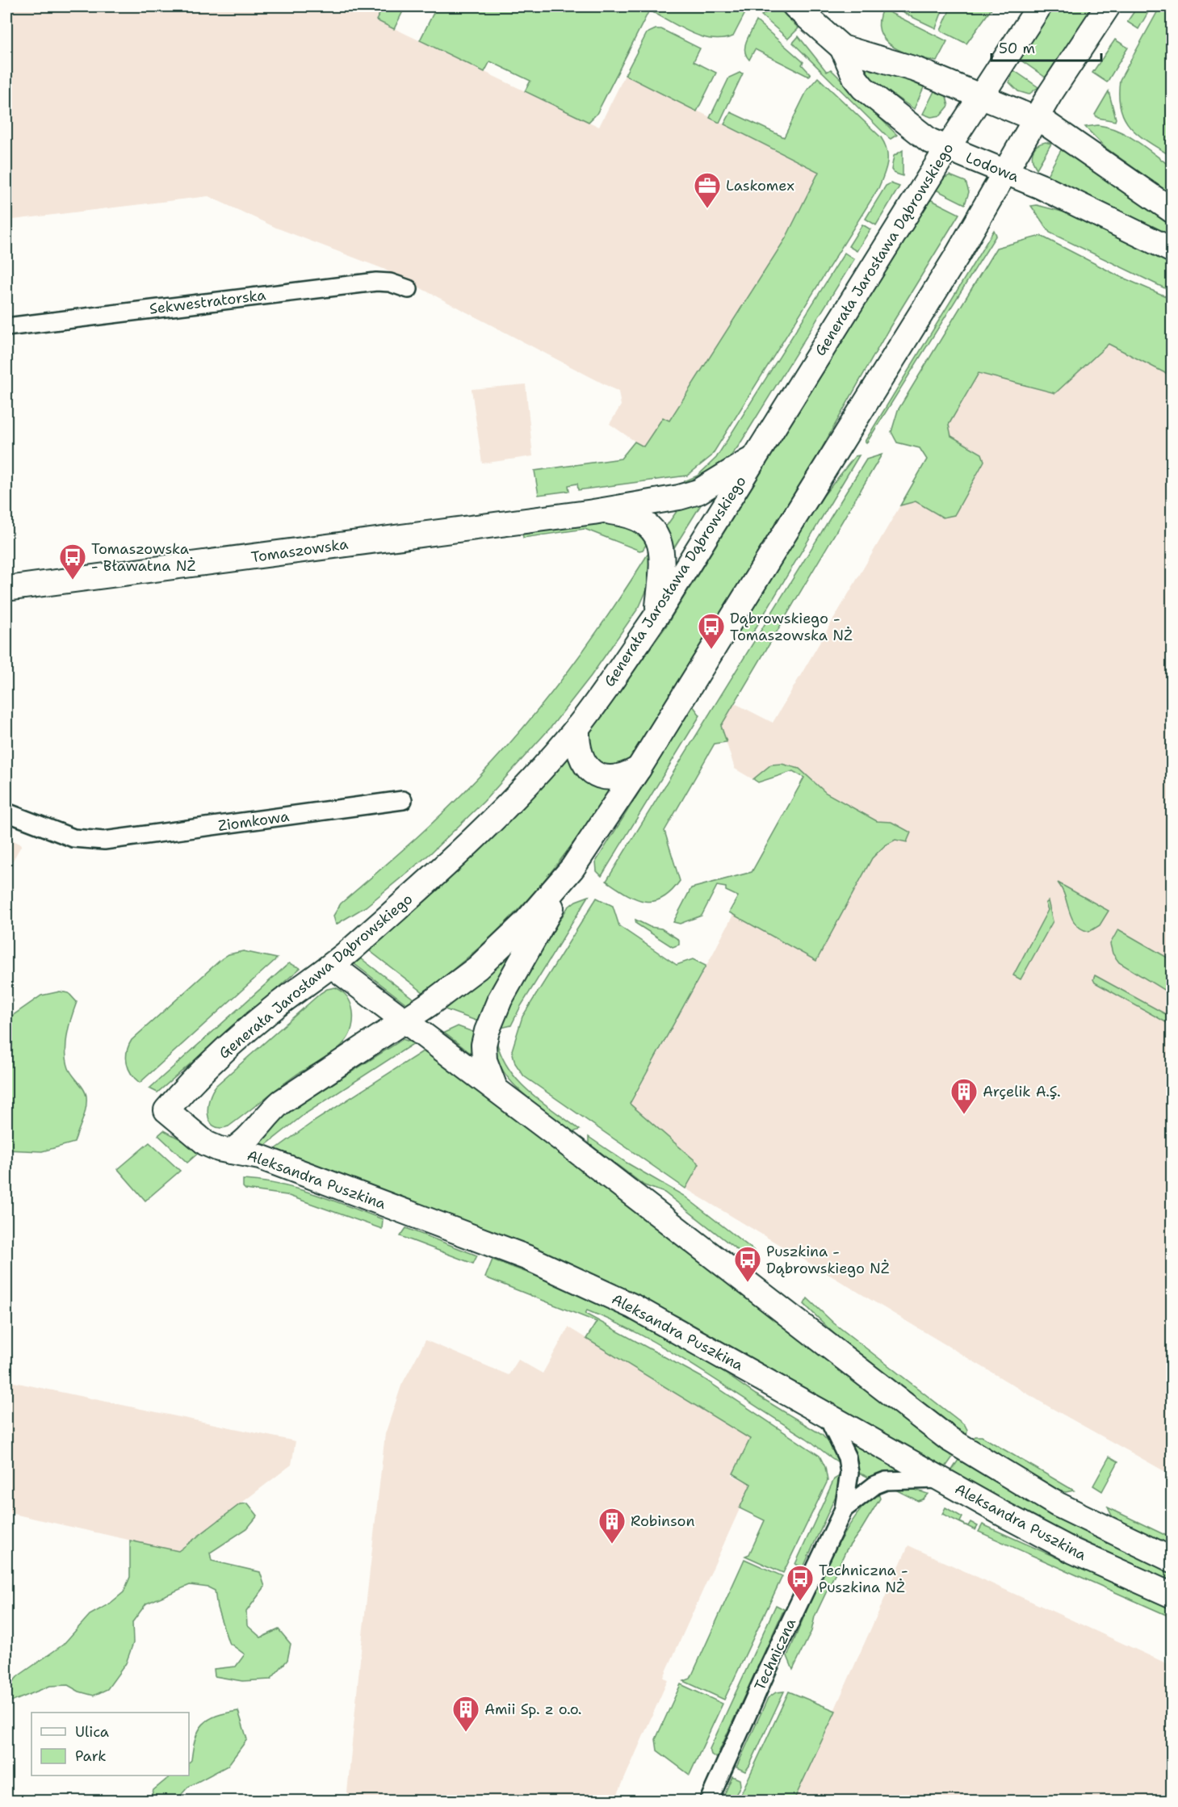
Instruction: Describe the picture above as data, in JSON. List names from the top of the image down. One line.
{"streets":{"main road":["Lodowa","Generała Jarosława Dąbrowskiego","Tomaszowska","Aleksandra Puszkina"],"street":["Sekwestratorska","Ziomkowa","Techniczna"]},"crossings":[["Lodowa","Generała Jarosława Dąbrowskiego"],["Generała Jarosława Dąbrowskiego","Tomaszowska"],["Generała Jarosława Dąbrowskiego","Aleksandra Puszkina"],["Aleksandra Puszkina","Techniczna"]],"places":{"office":["Laskomex"],"bus stop":["Tomaszowska - Bławatna NŻ","Dąbrowskiego - Tomaszowska NŻ","Puszkina - Dąbrowskiego NŻ","Techniczna - Puszkina NŻ"],"building":["Arçelik A.Ş.","Robinson","Amii Sp. z o.o."]},"legend":["Ulica","Park"],"scale_bar":"50 m"}
